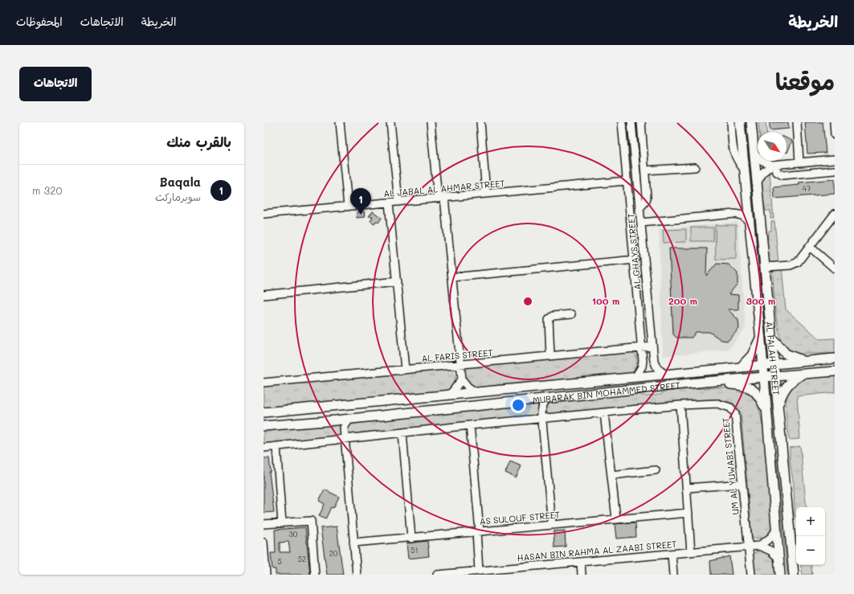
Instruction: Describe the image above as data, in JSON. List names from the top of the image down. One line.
{"streets":{"main road":["AL FALAH STREET","MUBARAK BIN MOHAMMED STREET"],"street":["AL JABAL AL AHMAR STREET","AL GHAYS STREET","AL FARIS STREET","UM AL YUWABI STREET","AS SULOUF STREET","HASAN BIN RAHMA AL ZAABI STREET"]},"crossings":[["AL JABAL AL AHMAR STREET","AL GHAYS STREET"],["AL GHAYS STREET","AL FARIS STREET"],["AL GHAYS STREET","MUBARAK BIN MOHAMMED STREET"],["AL FALAH STREET","MUBARAK BIN MOHAMMED STREET"],["AL FALAH STREET","HASAN BIN RAHMA AL ZAABI STREET"],["UM AL YUWABI STREET","HASAN BIN RAHMA AL ZAABI STREET"]],"house_numbers":["47","30","51","20","52","5"],"north":"bottom right","page":{"header":"الخريطة","nav":["الخريطة","الاتجاهات","المحفوظات"],"title":"موقعنا","buttons":"الاتجاهات","heading":"بالقرب منك","list":[{"mark":"1","name":"Baqala","note":"سوبرماركت","value":"320 m"}],"pins":"1","map_buttons":["+","−"]},"rings":["100 m","200 m","300 m"]}
